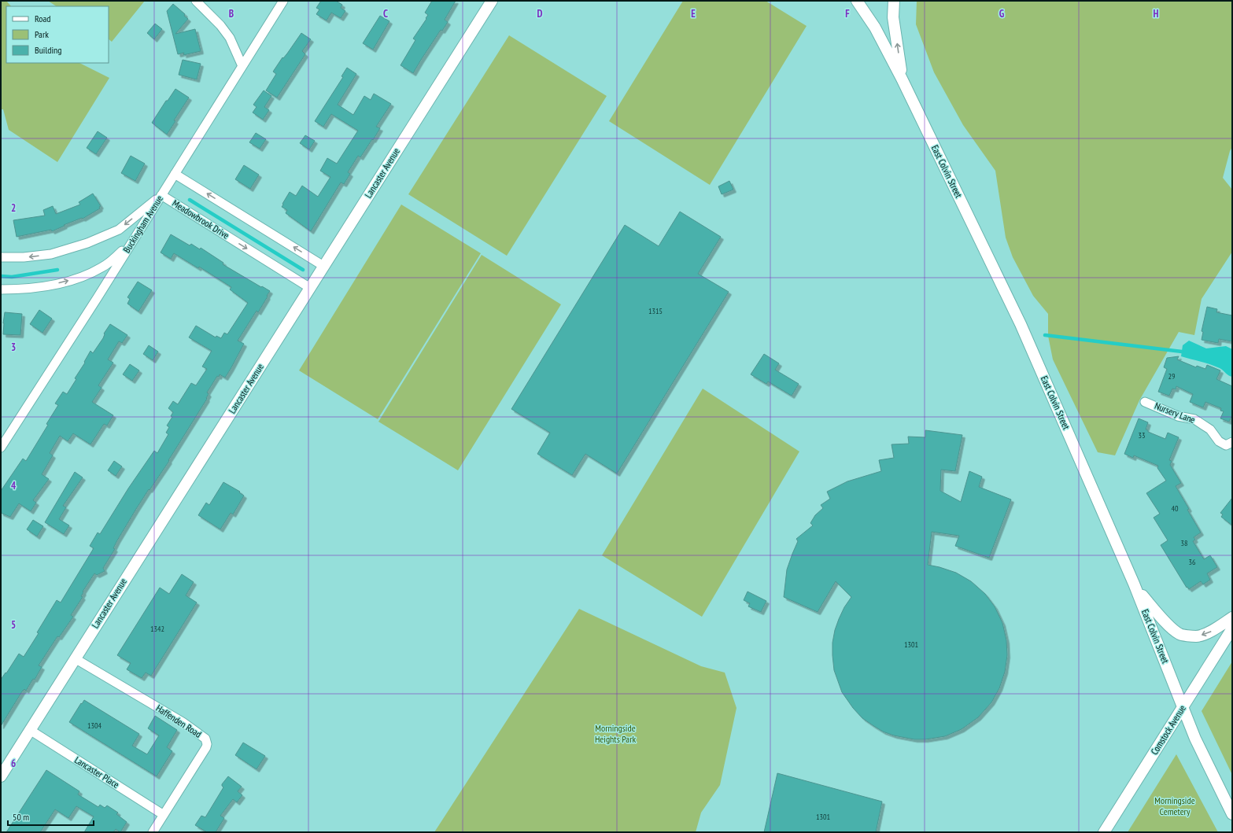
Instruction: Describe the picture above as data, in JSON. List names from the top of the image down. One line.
{"streets":{"street":["East Colvin Street","Lancaster Avenue","Meadowbrook Drive","Buckingham Avenue","Nursery Lane","Haffenden Road","Comstock Avenue","Lancaster Place"]},"crossings":[["East Colvin Street","Comstock Avenue"],["Lancaster Avenue","Meadowbrook Drive"],["Lancaster Avenue","Haffenden Road"],["Lancaster Avenue","Lancaster Place"],["Meadowbrook Drive","Buckingham Avenue"],["Haffenden Road","Lancaster Place"]],"parks":["Morningside Heights Park","Morningside Cemetery"],"house_numbers":["1315","29","33","40","38","36","1342","1301","1304","1301"],"legend":["Road","Park","Building"],"scale_bar":"50 m","grid":{"columns":["B","C","D","E","F","G","H"],"rows":["2","3","4","5","6"]}}
